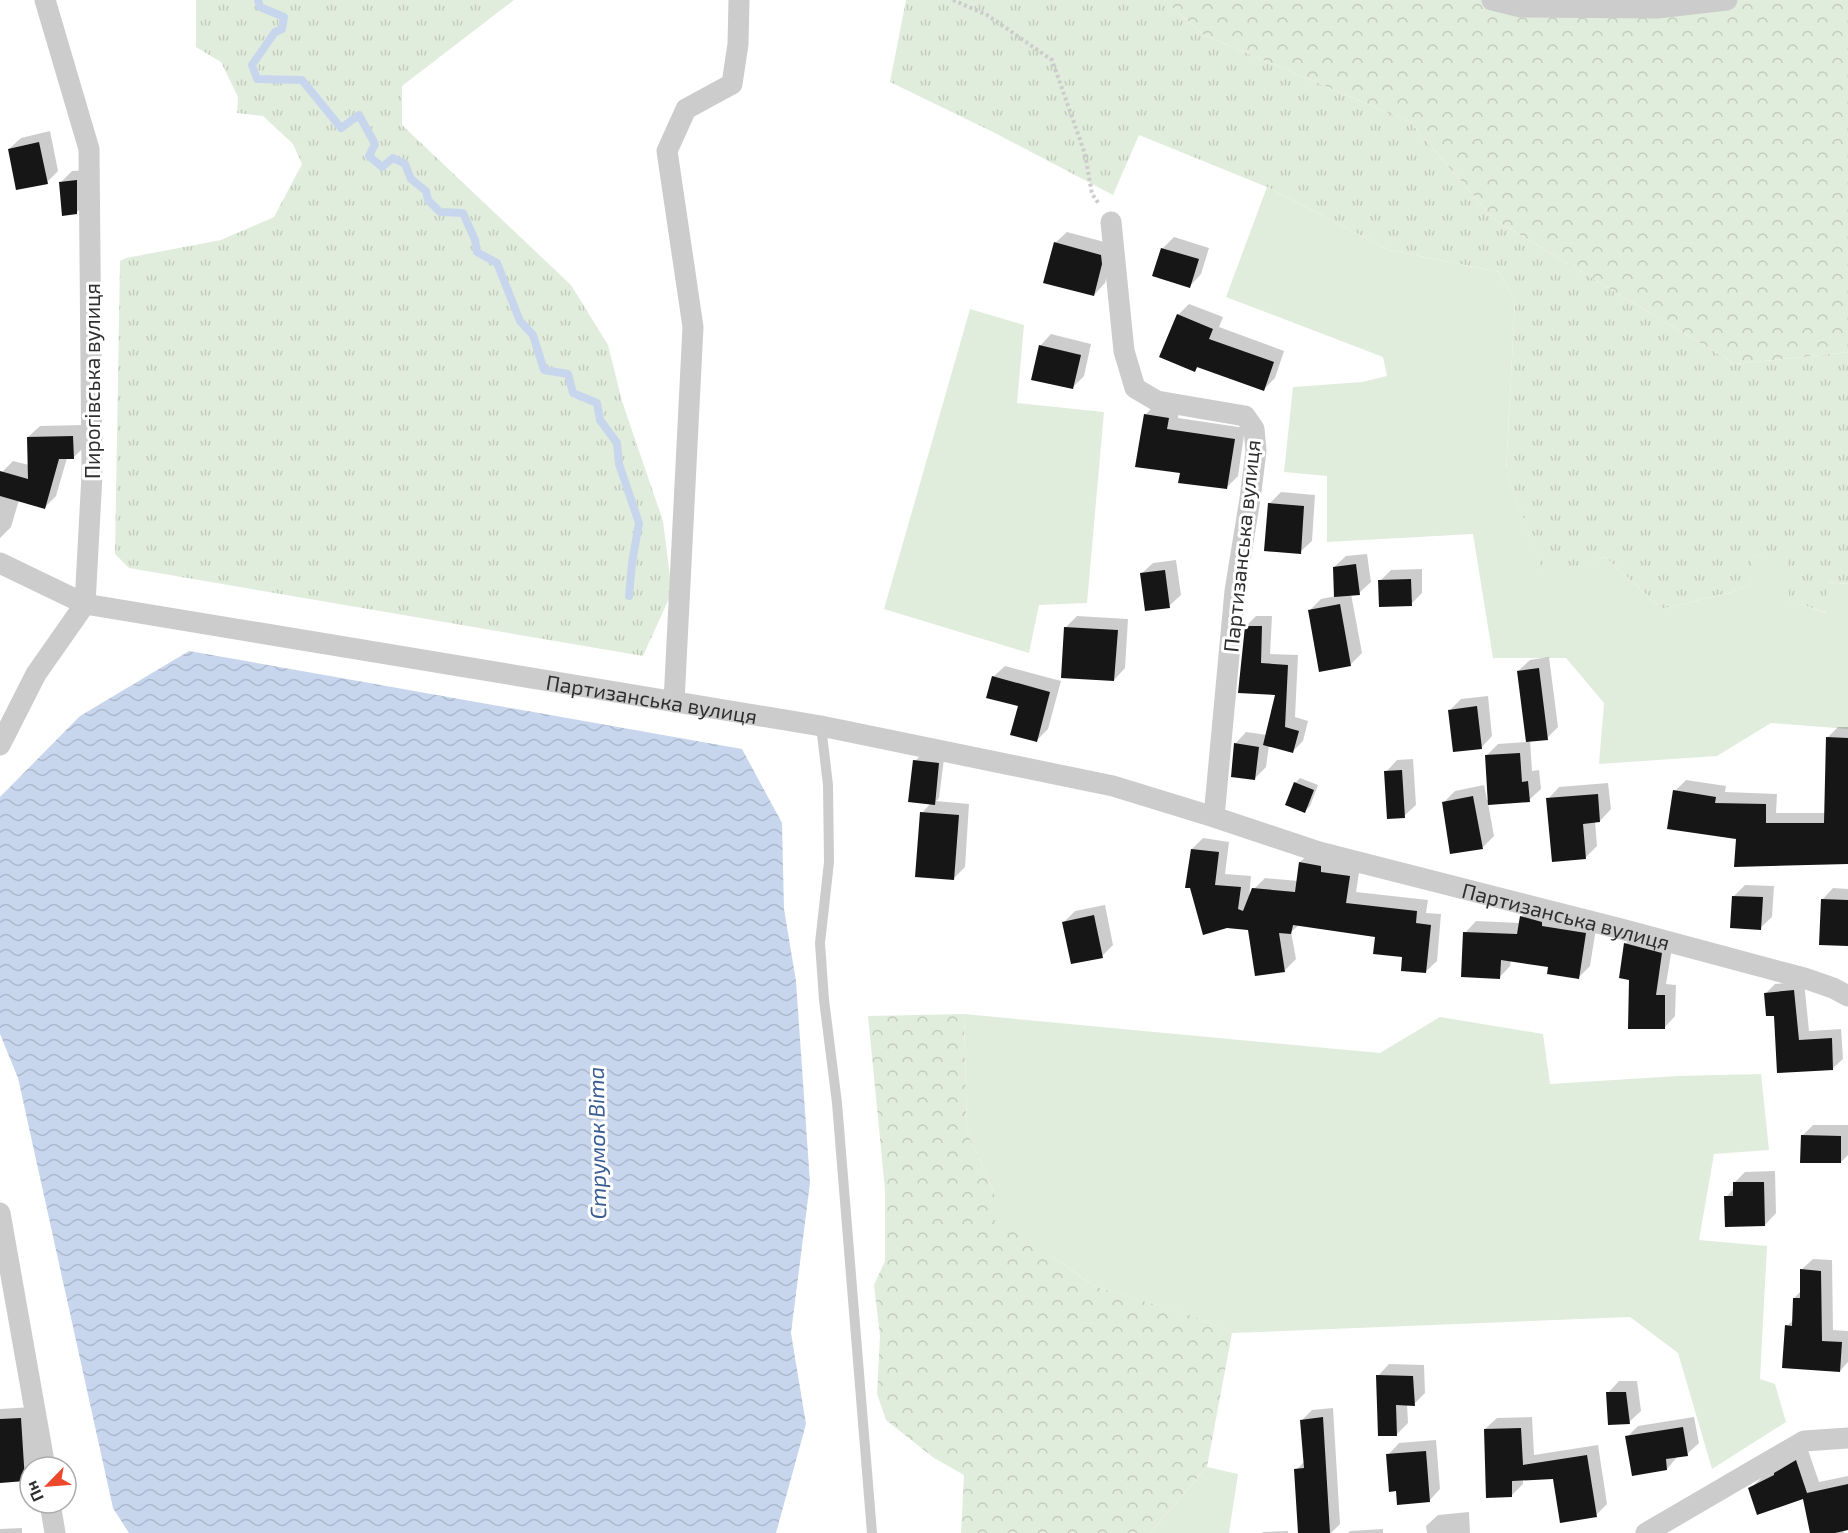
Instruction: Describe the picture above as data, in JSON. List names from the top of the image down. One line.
{"streets":{"street":["Пирогівська вулиця","Партизанська вулиця"]},"crossings":[["Пирогівська вулиця","Партизанська вулиця"]],"water":["Струмок Віта"],"north":"bottom left"}
